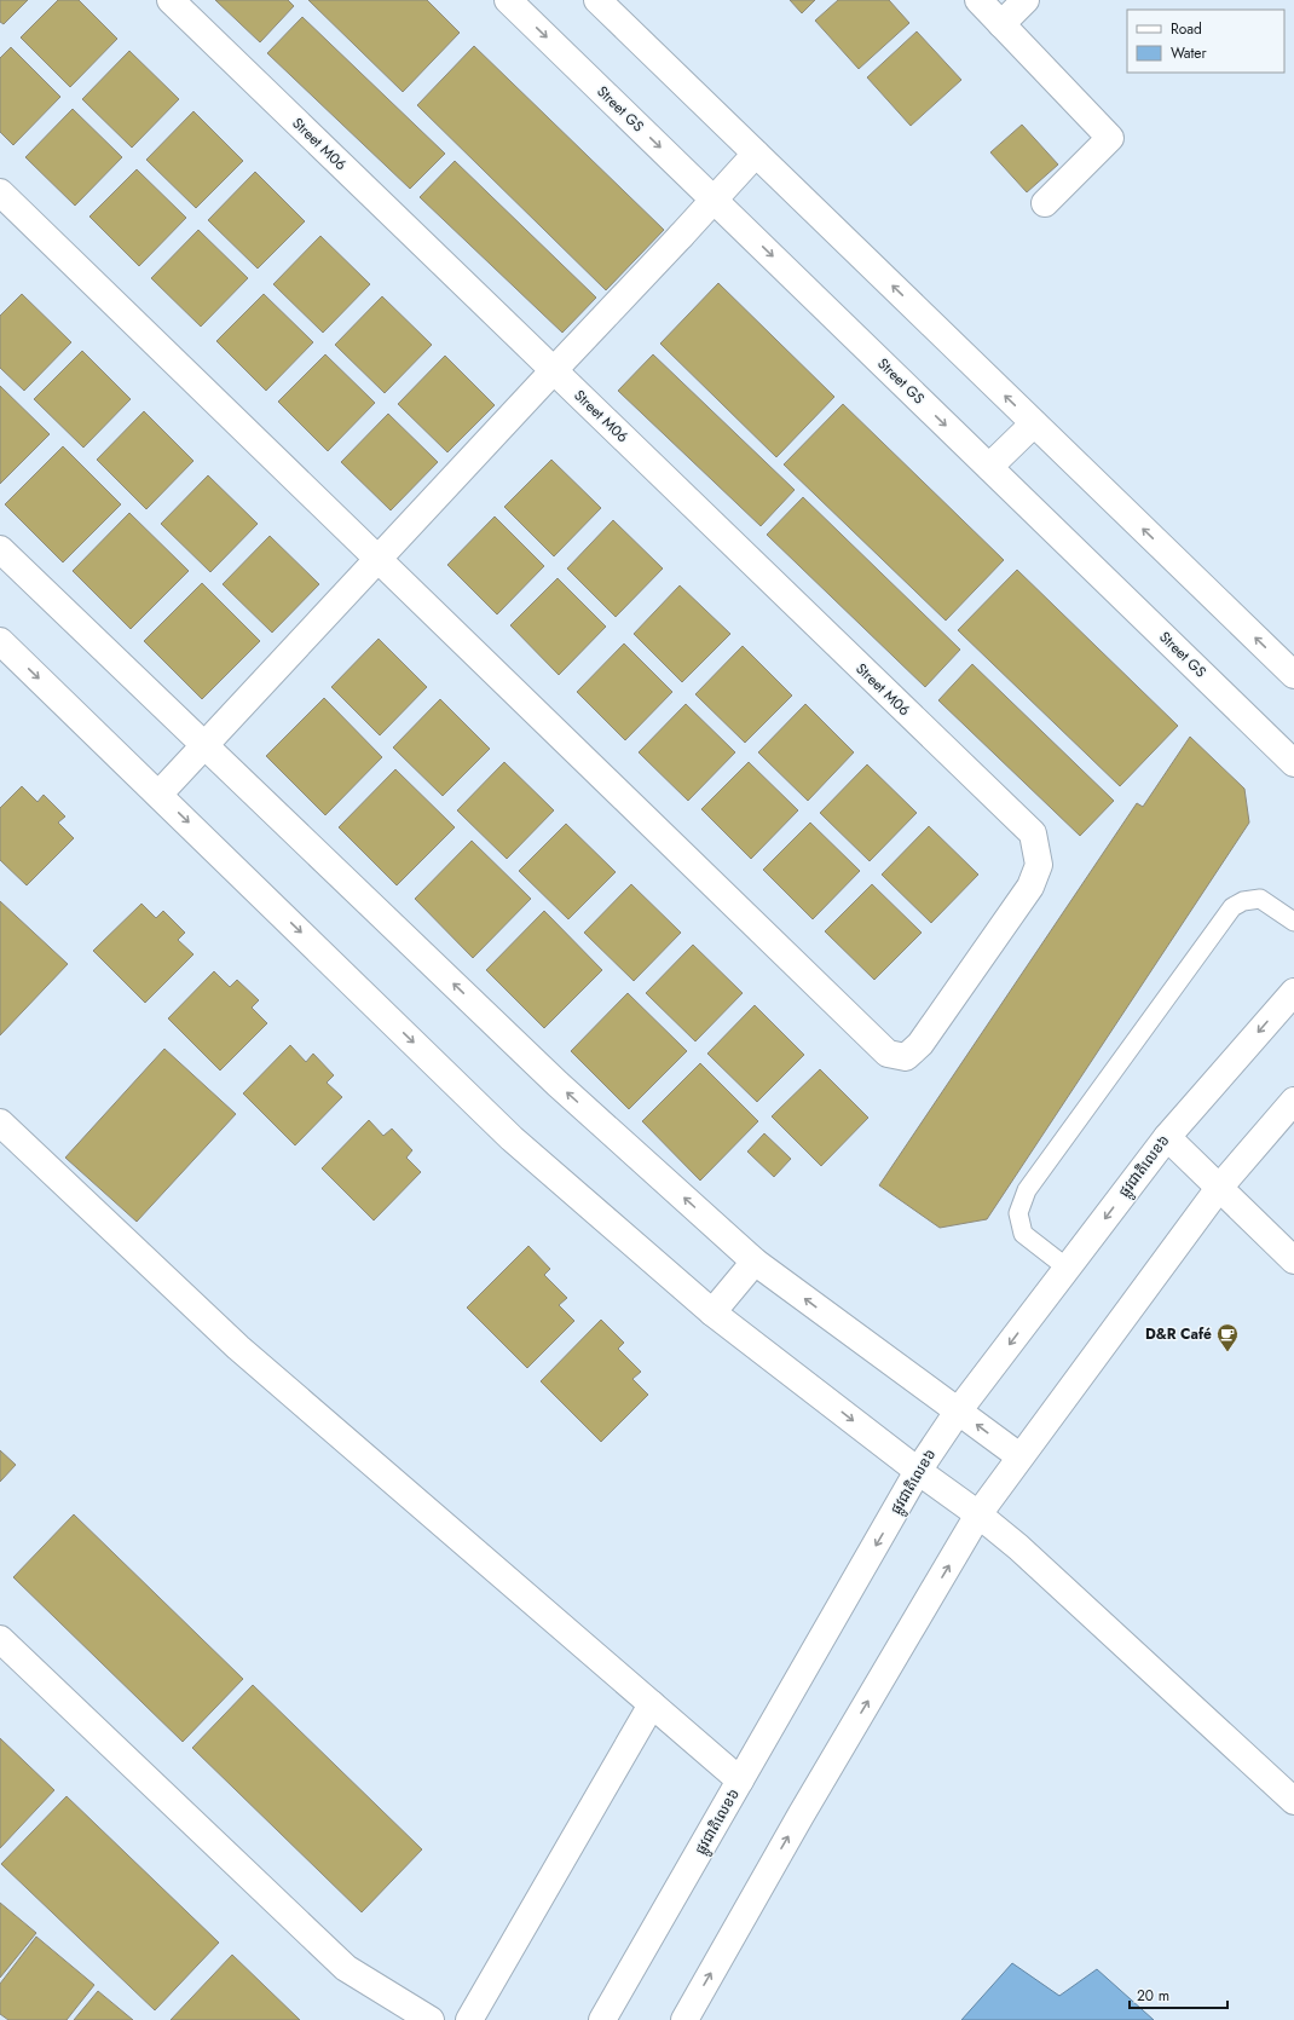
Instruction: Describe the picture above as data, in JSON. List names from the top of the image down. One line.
{"streets":{"main road":["Street GS","Street M06","ផ្លូវជាតិលេខ៦"]},"places":{"cafe":["D&R Café"]},"legend":["Road","Water"],"scale_bar":"20 m"}
